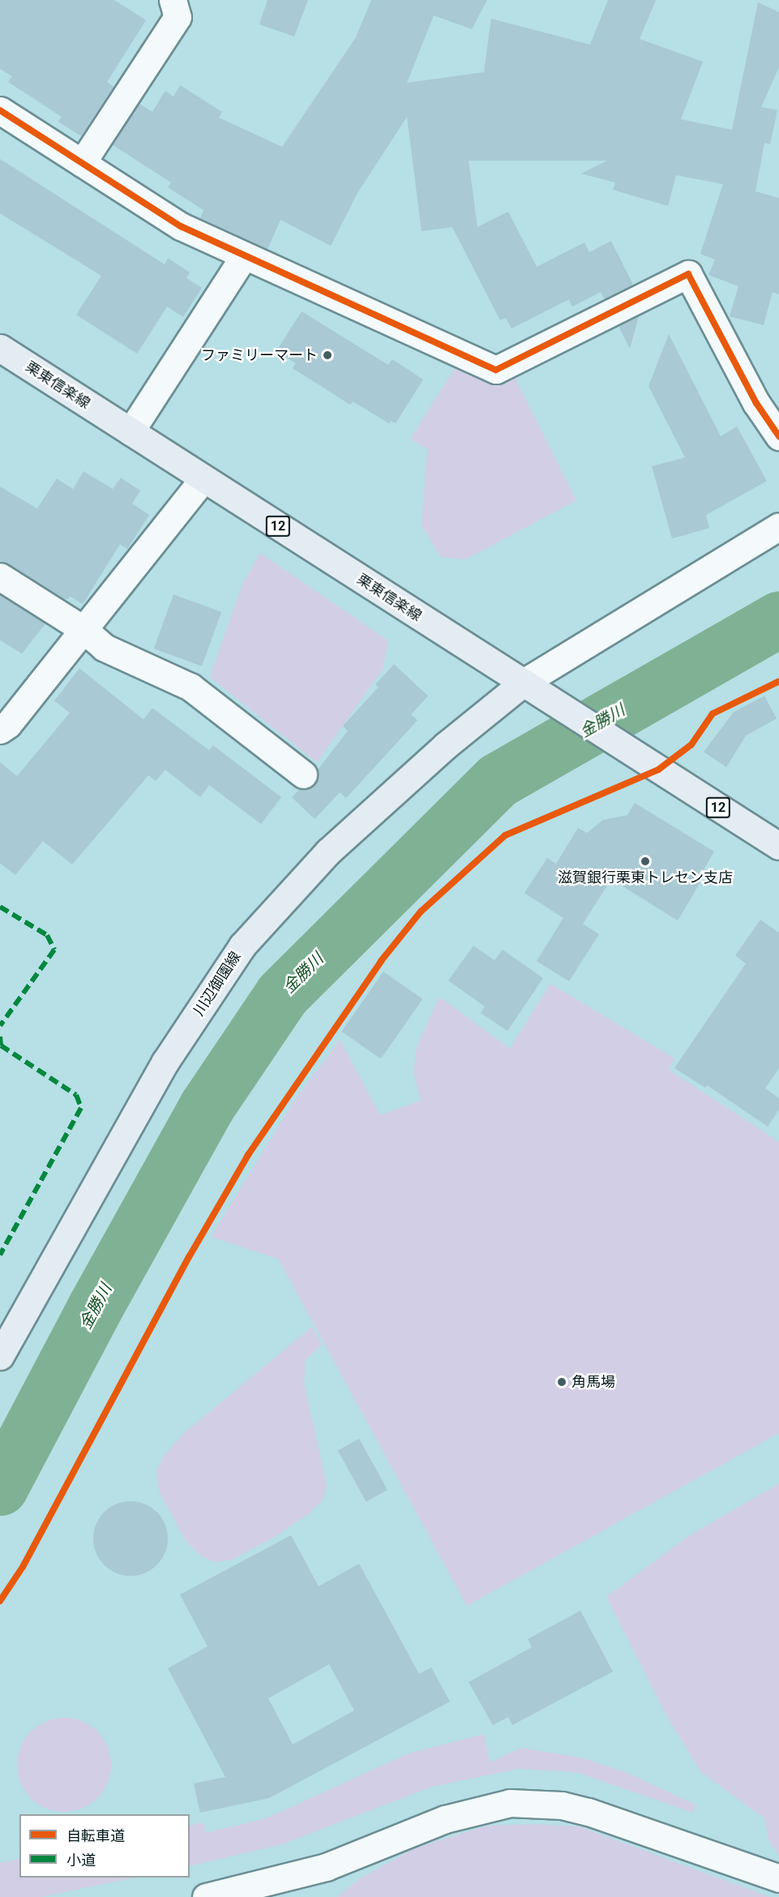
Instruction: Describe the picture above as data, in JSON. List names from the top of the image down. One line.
{"streets":{"main road":["栗東信楽線","12","川辺御園線"]},"crossings":[["栗東信楽線","川辺御園線"]],"water":["金勝川"],"places":["ファミリーマート","滋賀銀行栗東トレセン支店","角馬場"],"legend":["自転車道","小道"]}
